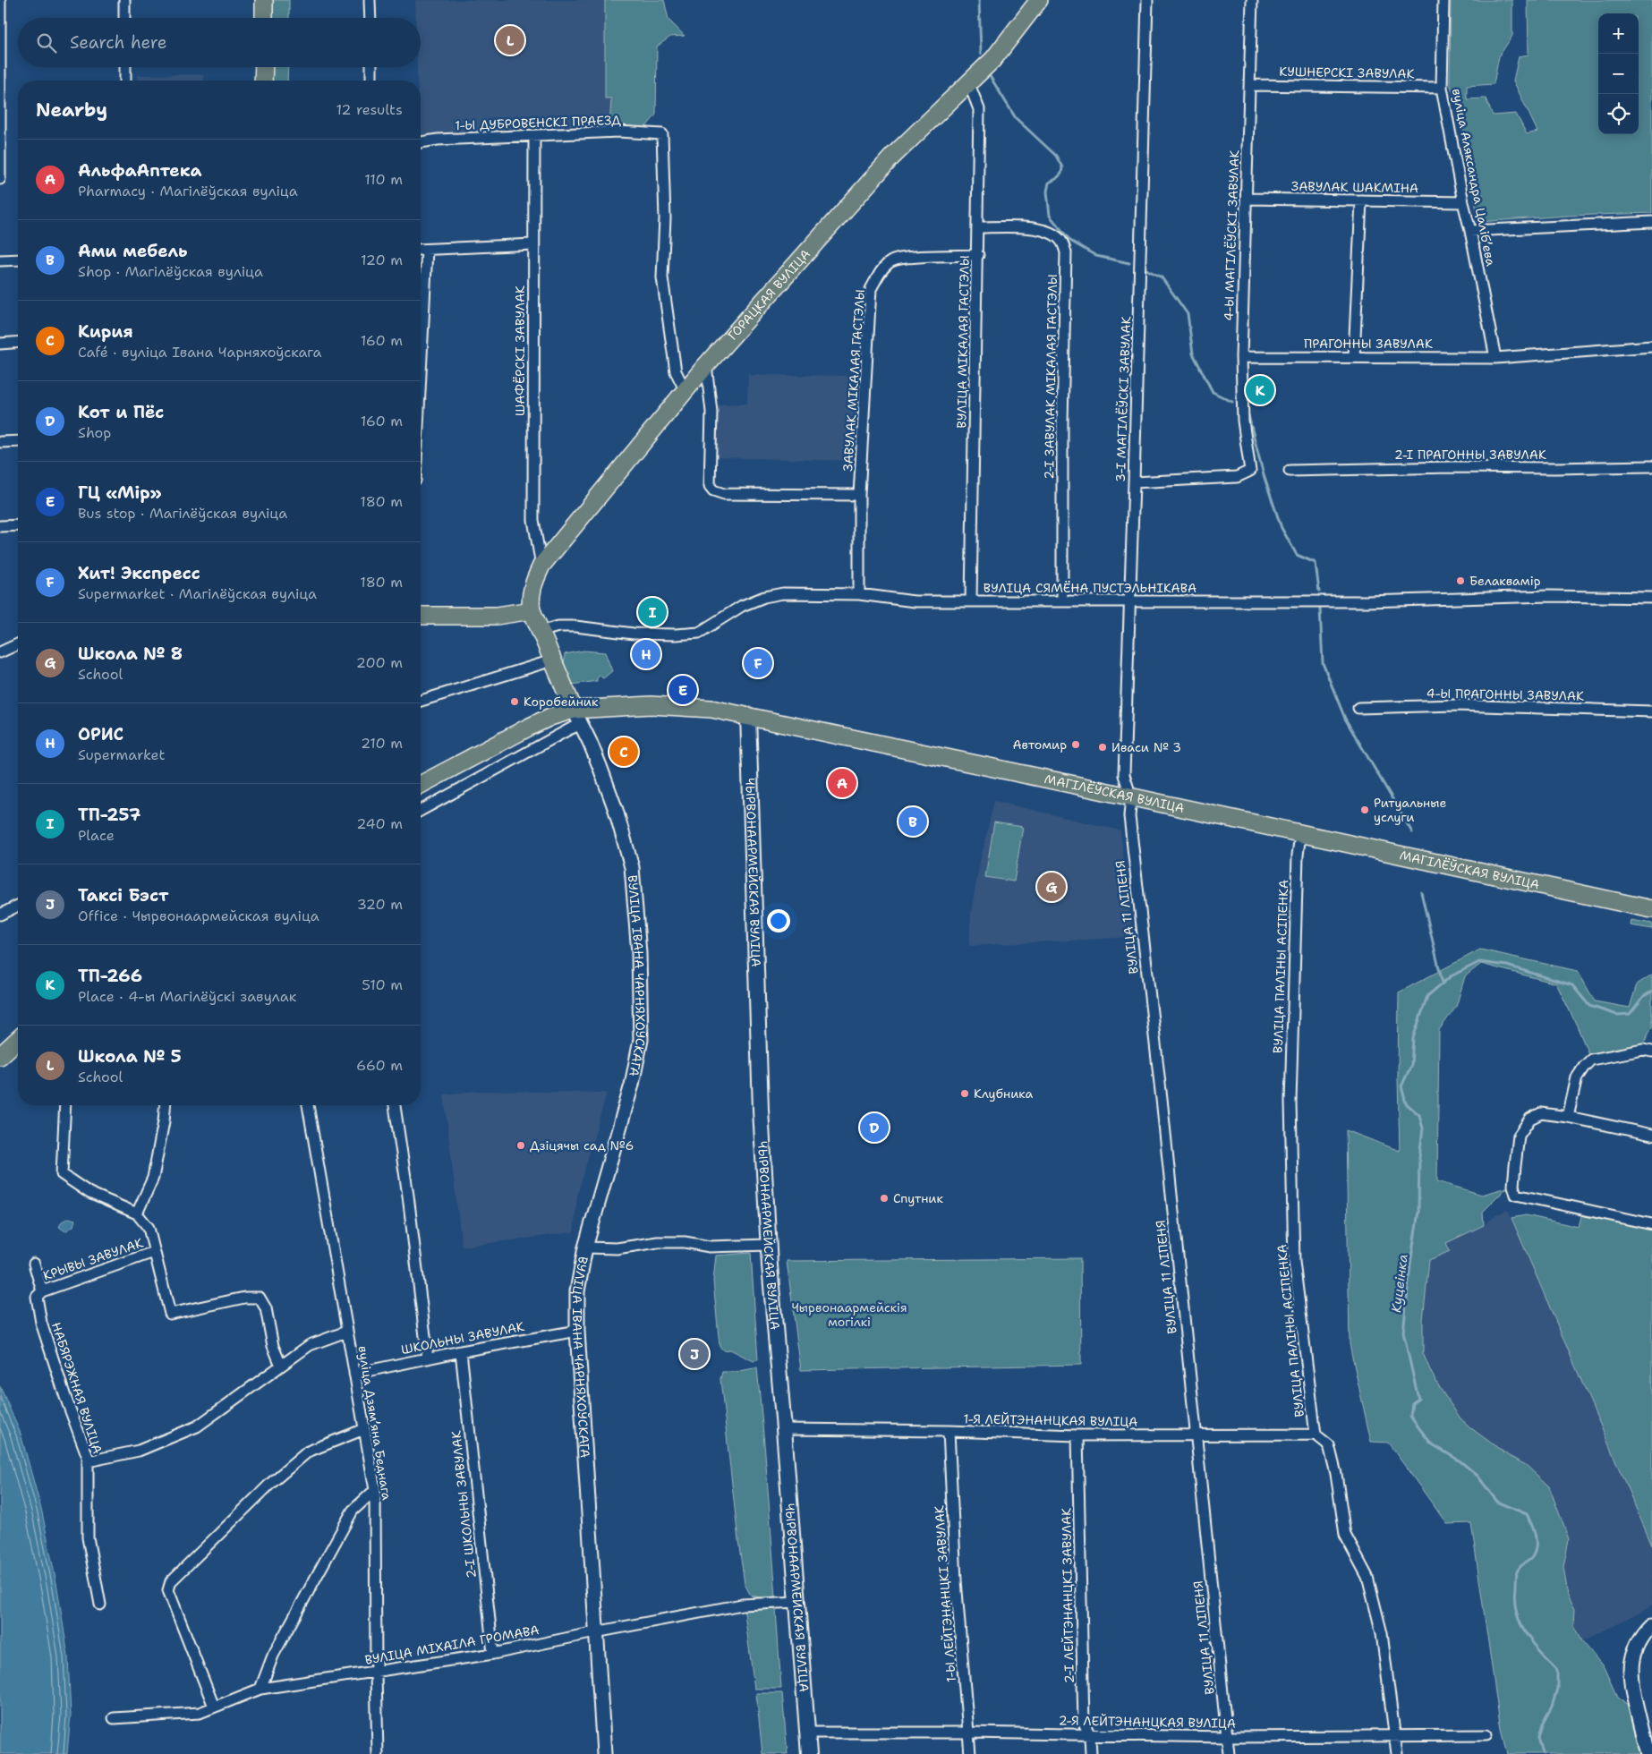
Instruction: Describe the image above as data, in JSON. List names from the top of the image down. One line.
{"streets":{"main road":["ГОРАЦКАЯ ВУЛІЦА","МАГІЛЁЎСКАЯ ВУЛІЦА","ЧЫРВОНААРМЕЙСКАЯ ВУЛІЦА"],"street":["КУШНЕРСКІ ЗАВУЛАК","1-Ы ДУБРОВЕНСКІ ПРАЕЗД","вуліца Аляксандра Цалібʼева","ЗАВУЛАК ШАКМІНА","4-Ы МАГІЛЁЎСКІ ЗАВУЛАК","ВУЛІЦА МІКАЛАЯ ГАСТЭЛЫ","ПРАГОННЫ ЗАВУЛАК","ШАФЁРСКІ ЗАВУЛАК","2-І ЗАВУЛАК МІКАЛАЯ ГАСТЭЛЫ","ЗАВУЛАК МІКАЛАЯ ГАСТЭЛЫ","3-І МАГІЛЁЎСКІ ЗАВУЛАК","2-І ПРАГОННЫ ЗАВУЛАК","ВУЛІЦА СЯМЁНА ПУСТЭЛЬНІКАВА","4-Ы ПРАГОННЫ ЗАВУЛАК","ВУЛІЦА 11 ЛІПЕНЯ","ВУЛІЦА ПАЛІНЫ АСІПЕНКА","ВУЛІЦА ІВАНА ЧАРНЯХОЎСКАГА","КРЫВЫ ЗАВУЛАК","ШКОЛЬНЫ ЗАВУЛАК","НАБЯРЭЖНАЯ ВУЛІЦА","1-Я ЛЕЙТЭНАНЦКАЯ ВУЛІЦА","вуліца Дзямʼяна Беднага","2-І ШКОЛЬНЫ ЗАВУЛАК","1-Ы ЛЕЙТЭНАНЦКІ ЗАВУЛАК","2-І ЛЕЙТЭНАНЦКІ ЗАВУЛАК","ВУЛІЦА МІХАІЛА ГРОМАВА","2-Я ЛЕЙТЭНАНЦКАЯ ВУЛІЦА"]},"crossings":[["КУШНЕРСКІ ЗАВУЛАК","вуліца Аляксандра Цалібʼева"],["КУШНЕРСКІ ЗАВУЛАК","4-Ы МАГІЛЁЎСКІ ЗАВУЛАК"],["1-Ы ДУБРОВЕНСКІ ПРАЕЗД","ГОРАЦКАЯ ВУЛІЦА"],["1-Ы ДУБРОВЕНСКІ ПРАЕЗД","ШАФЁРСКІ ЗАВУЛАК"],["вуліца Аляксандра Цалібʼева","ЗАВУЛАК ШАКМІНА"],["вуліца Аляксандра Цалібʼева","ПРАГОННЫ ЗАВУЛАК"],["ЗАВУЛАК ШАКМІНА","4-Ы МАГІЛЁЎСКІ ЗАВУЛАК"],["4-Ы МАГІЛЁЎСКІ ЗАВУЛАК","ПРАГОННЫ ЗАВУЛАК"],["4-Ы МАГІЛЁЎСКІ ЗАВУЛАК","3-І МАГІЛЁЎСКІ ЗАВУЛАК"],["ГОРАЦКАЯ ВУЛІЦА","ВУЛІЦА МІКАЛАЯ ГАСТЭЛЫ"],["ГОРАЦКАЯ ВУЛІЦА","ШАФЁРСКІ ЗАВУЛАК"],["ВУЛІЦА МІКАЛАЯ ГАСТЭЛЫ","2-І ЗАВУЛАК МІКАЛАЯ ГАСТЭЛЫ"],["ВУЛІЦА МІКАЛАЯ ГАСТЭЛЫ","ЗАВУЛАК МІКАЛАЯ ГАСТЭЛЫ"],["ВУЛІЦА МІКАЛАЯ ГАСТЭЛЫ","ВУЛІЦА СЯМЁНА ПУСТЭЛЬНІКАВА"],["2-І ЗАВУЛАК МІКАЛАЯ ГАСТЭЛЫ","ВУЛІЦА СЯМЁНА ПУСТЭЛЬНІКАВА"],["ЗАВУЛАК МІКАЛАЯ ГАСТЭЛЫ","ВУЛІЦА СЯМЁНА ПУСТЭЛЬНІКАВА"],["3-І МАГІЛЁЎСКІ ЗАВУЛАК","ВУЛІЦА СЯМЁНА ПУСТЭЛЬНІКАВА"],["3-І МАГІЛЁЎСКІ ЗАВУЛАК","МАГІЛЁЎСКАЯ ВУЛІЦА"],["3-І МАГІЛЁЎСКІ ЗАВУЛАК","ВУЛІЦА 11 ЛІПЕНЯ"],["МАГІЛЁЎСКАЯ ВУЛІЦА","ЧЫРВОНААРМЕЙСКАЯ ВУЛІЦА"],["МАГІЛЁЎСКАЯ ВУЛІЦА","ВУЛІЦА 11 ЛІПЕНЯ"],["МАГІЛЁЎСКАЯ ВУЛІЦА","ВУЛІЦА ПАЛІНЫ АСІПЕНКА"],["МАГІЛЁЎСКАЯ ВУЛІЦА","ВУЛІЦА ІВАНА ЧАРНЯХОЎСКАГА"],["ЧЫРВОНААРМЕЙСКАЯ ВУЛІЦА","1-Я ЛЕЙТЭНАНЦКАЯ ВУЛІЦА"],["ЧЫРВОНААРМЕЙСКАЯ ВУЛІЦА","ВУЛІЦА МІХАІЛА ГРОМАВА"],["ЧЫРВОНААРМЕЙСКАЯ ВУЛІЦА","2-Я ЛЕЙТЭНАНЦКАЯ ВУЛІЦА"],["ВУЛІЦА 11 ЛІПЕНЯ","1-Я ЛЕЙТЭНАНЦКАЯ ВУЛІЦА"],["ВУЛІЦА 11 ЛІПЕНЯ","2-Я ЛЕЙТЭНАНЦКАЯ ВУЛІЦА"],["ВУЛІЦА ПАЛІНЫ АСІПЕНКА","1-Я ЛЕЙТЭНАНЦКАЯ ВУЛІЦА"],["ВУЛІЦА ІВАНА ЧАРНЯХОЎСКАГА","ШКОЛЬНЫ ЗАВУЛАК"],["ВУЛІЦА ІВАНА ЧАРНЯХОЎСКАГА","ВУЛІЦА МІХАІЛА ГРОМАВА"],["КРЫВЫ ЗАВУЛАК","НАБЯРЭЖНАЯ ВУЛІЦА"],["ШКОЛЬНЫ ЗАВУЛАК","вуліца Дзямʼяна Беднага"],["ШКОЛЬНЫ ЗАВУЛАК","2-І ШКОЛЬНЫ ЗАВУЛАК"],["1-Я ЛЕЙТЭНАНЦКАЯ ВУЛІЦА","1-Ы ЛЕЙТЭНАНЦКІ ЗАВУЛАК"],["1-Я ЛЕЙТЭНАНЦКАЯ ВУЛІЦА","2-І ЛЕЙТЭНАНЦКІ ЗАВУЛАК"],["вуліца Дзямʼяна Беднага","ВУЛІЦА МІХАІЛА ГРОМАВА"],["2-І ШКОЛЬНЫ ЗАВУЛАК","ВУЛІЦА МІХАІЛА ГРОМАВА"],["1-Ы ЛЕЙТЭНАНЦКІ ЗАВУЛАК","2-Я ЛЕЙТЭНАНЦКАЯ ВУЛІЦА"],["2-І ЛЕЙТЭНАНЦКІ ЗАВУЛАК","2-Я ЛЕЙТЭНАНЦКАЯ ВУЛІЦА"]],"water":["Куцеінка"],"parks":["Чырвонаармейскія могілкі"],"places":["Белаквамір","Коробейник","Автомир","Иваси № 3","Ритуальные услуги","Клубника","Дзіцячы сад №6","Спутник"],"page":{"map_buttons":["+","−"],"search":"Search here","pins":["L","K","I","H","F","E","C","A","B","G","D","J"],"heading":["Nearby","12 results"],"list":[{"mark":"A","name":"АльфаАптека","note":"Pharmacy · Магілёўская вуліца","value":"110 m"},{"mark":"B","name":"Ами мебель","note":"Shop · Магілёўская вуліца","value":"120 m"},{"mark":"C","name":"Кирия","note":"Café · вуліца Івана Чарняхоўскага","value":"160 m"},{"mark":"D","name":"Кот и Пёс","note":"Shop","value":"160 m"},{"mark":"E","name":"ГЦ «Мір»","note":"Bus stop · Магілёўская вуліца","value":"180 m"},{"mark":"F","name":"Хит! Экспресс","note":"Supermarket · Магілёўская вуліца","value":"180 m"},{"mark":"G","name":"Школа № 8","note":"School","value":"200 m"},{"mark":"H","name":"ОРИС","note":"Supermarket","value":"210 m"},{"mark":"I","name":"ТП-257","note":"Place","value":"240 m"},{"mark":"J","name":"Таксі Бэст","note":"Office · Чырвонаармейская вуліца","value":"320 m"},{"mark":"K","name":"ТП-266","note":"Place · 4-ы Магілёўскі завулак","value":"510 m"},{"mark":"L","name":"Школа № 5","note":"School","value":"660 m"}]}}
